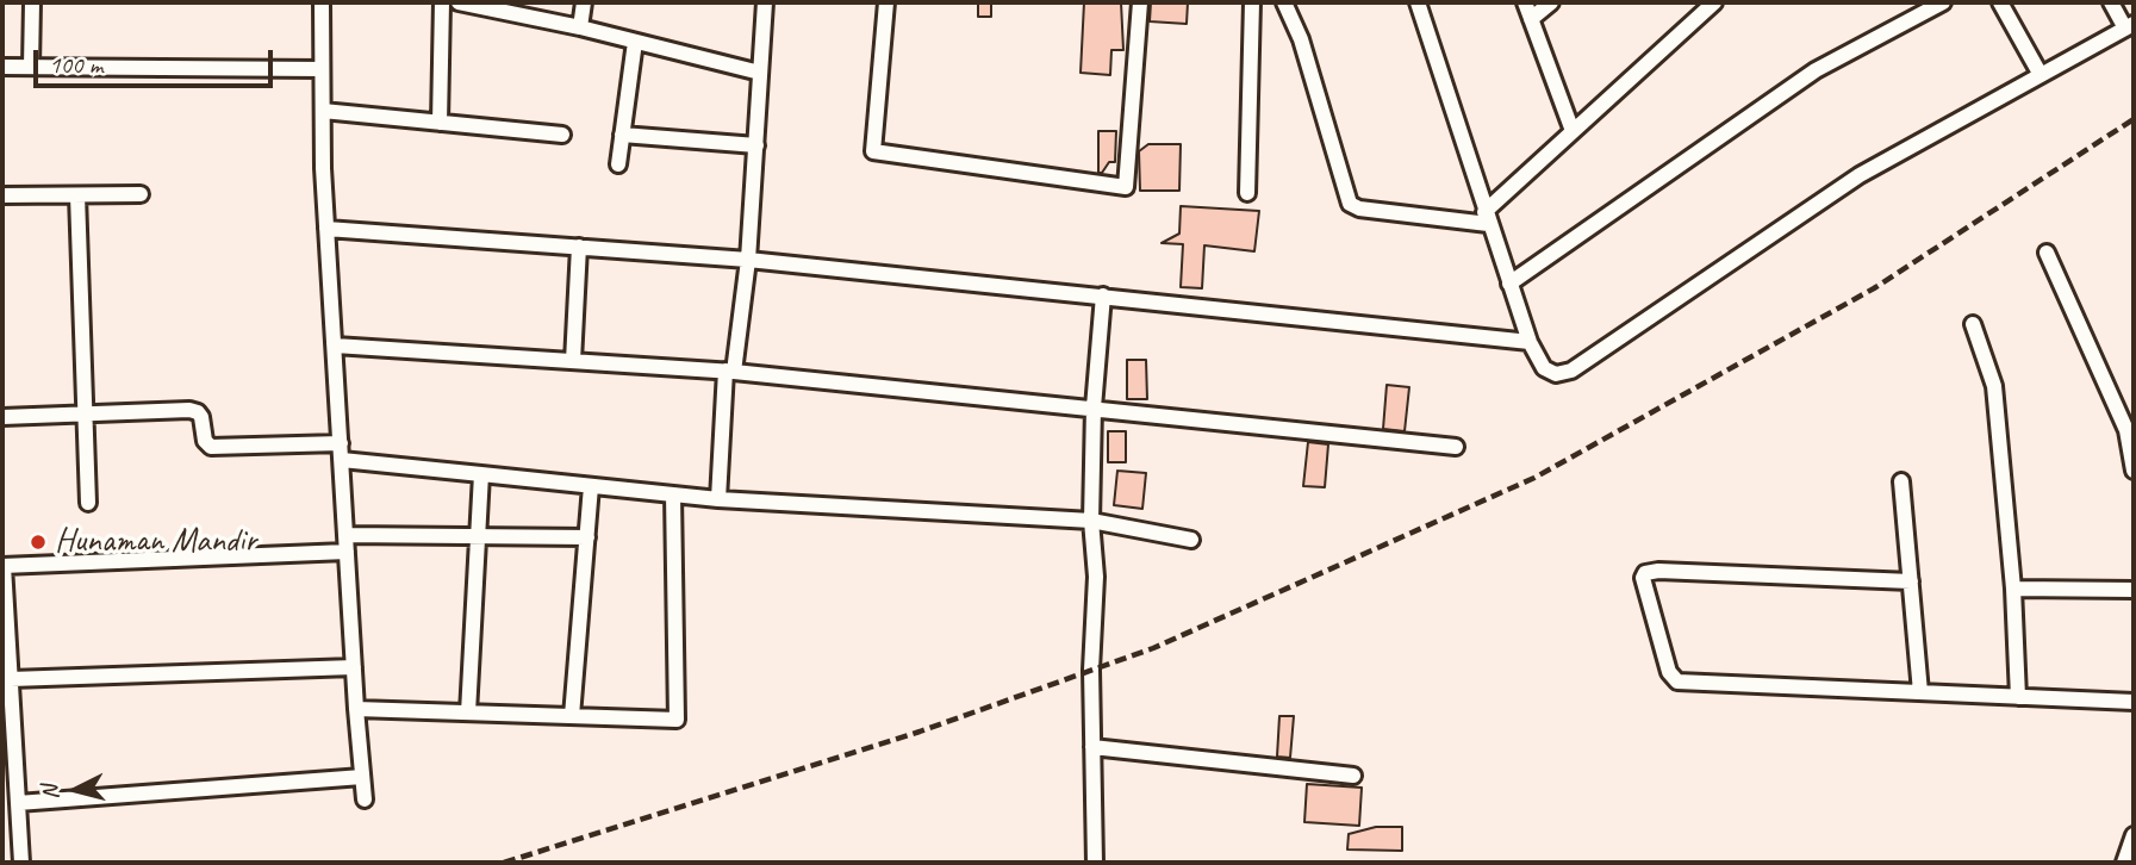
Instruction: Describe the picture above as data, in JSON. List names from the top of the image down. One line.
{"places":["Hunaman Mandir"],"scale_bar":"100 m","north":"left"}
